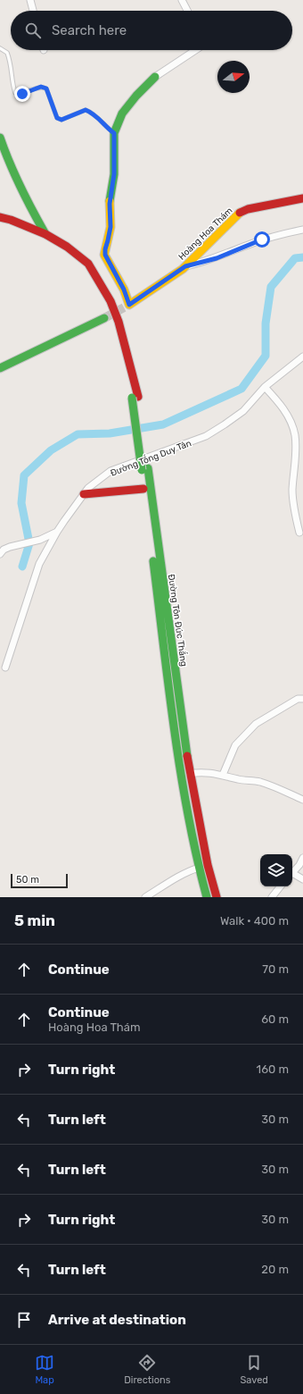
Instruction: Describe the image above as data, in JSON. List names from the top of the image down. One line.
{"streets":{"main road":["Hoàng Hoa Thám","Đường Tôn Đức Thắng"],"street":["Đường Tống Duy Tân"]},"scale_bar":"50 m","north":"right","page":{"search":"Search here","scale":"50 m","heading":["5 min","Walk · 400 m"],"list":[["Continue","70 m"],["Continue","Hoàng Hoa Thám","60 m"],["Turn right","160 m"],["Turn left","30 m"],["Turn left","30 m"],["Turn right","30 m"],["Turn left","20 m"],"Arrive at destination"],"nav":["Map","Directions","Saved"]}}
